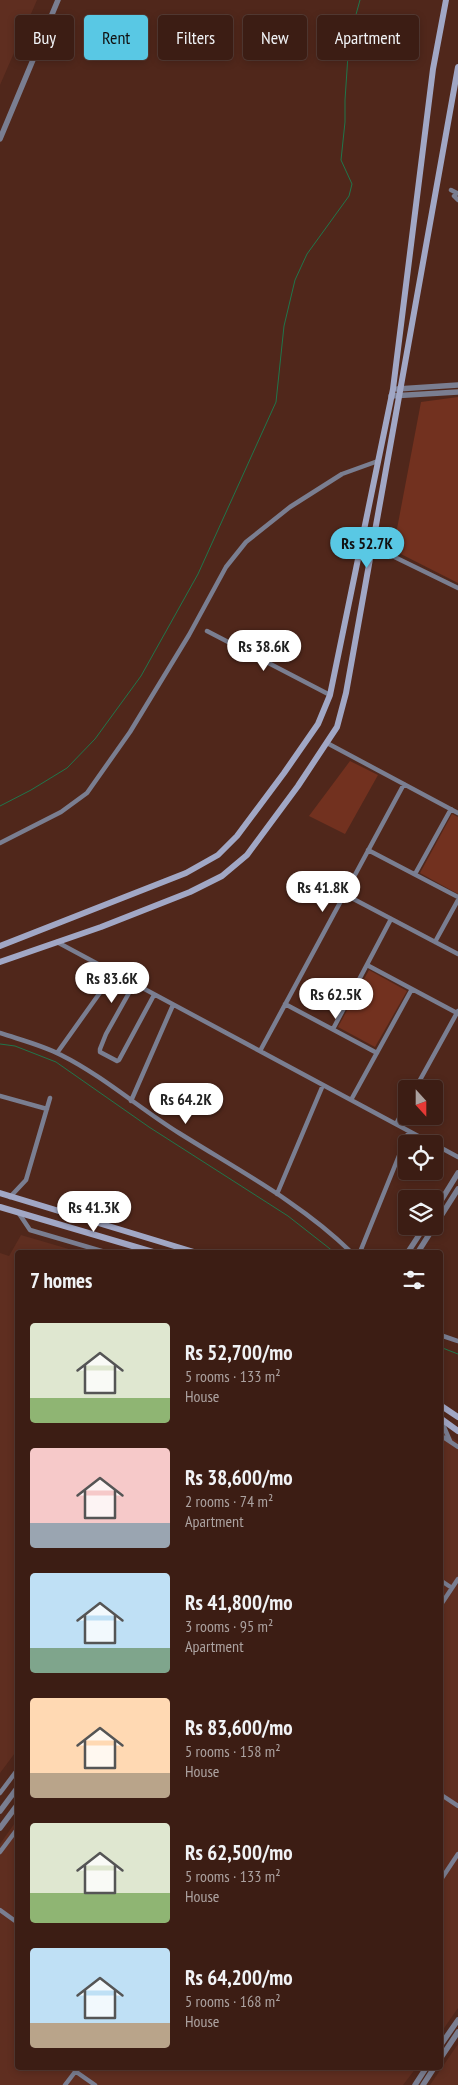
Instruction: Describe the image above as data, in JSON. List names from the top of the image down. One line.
{"north":"bottom","page":{"chip":["Buy","Rent","Filters","New","Apartment"],"price":["Rs 52.7K","Rs 38.6K","Rs 41.8K","Rs 83.6K","Rs 62.5K","Rs 64.2K","Rs 41.3K"],"heading":"7 homes","list":[{"name":"Rs 52,700/mo","note":"5 rooms · 133 m² · House"},{"name":"Rs 38,600/mo","note":"2 rooms · 74 m² · Apartment"},{"name":"Rs 41,800/mo","note":"3 rooms · 95 m² · Apartment"},{"name":"Rs 83,600/mo","note":"5 rooms · 158 m² · House"},{"name":"Rs 62,500/mo","note":"5 rooms · 133 m² · House"},{"name":"Rs 64,200/mo","note":"5 rooms · 168 m² · House"}]}}
